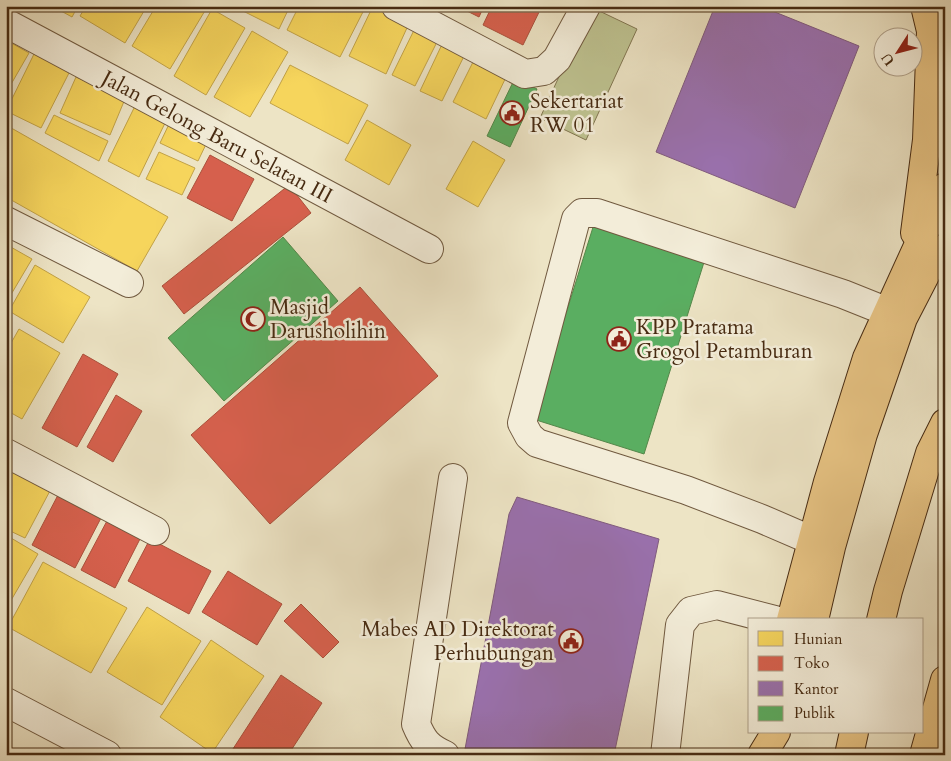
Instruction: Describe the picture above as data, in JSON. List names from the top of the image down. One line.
{"streets":{"street":["Jalan Gelong Baru Selatan III"]},"places":{"public building":["Sekertariat RW 01","KPP Pratama Grogol Petamburan","Mabes AD Direktorat Perhubungan"],"mosque":["Masjid Darusholihin"]},"legend":["Hunian","Toko","Kantor","Publik"],"north":"bottom left"}
